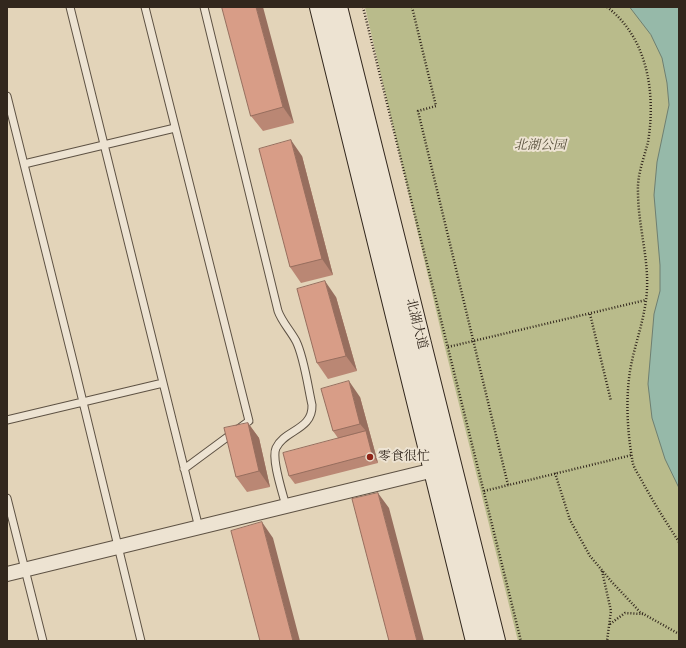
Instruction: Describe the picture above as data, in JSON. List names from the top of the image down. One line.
{"streets":{"main road":["北湖大道"]},"parks":["北湖公园"],"places":["零食很忙"]}
